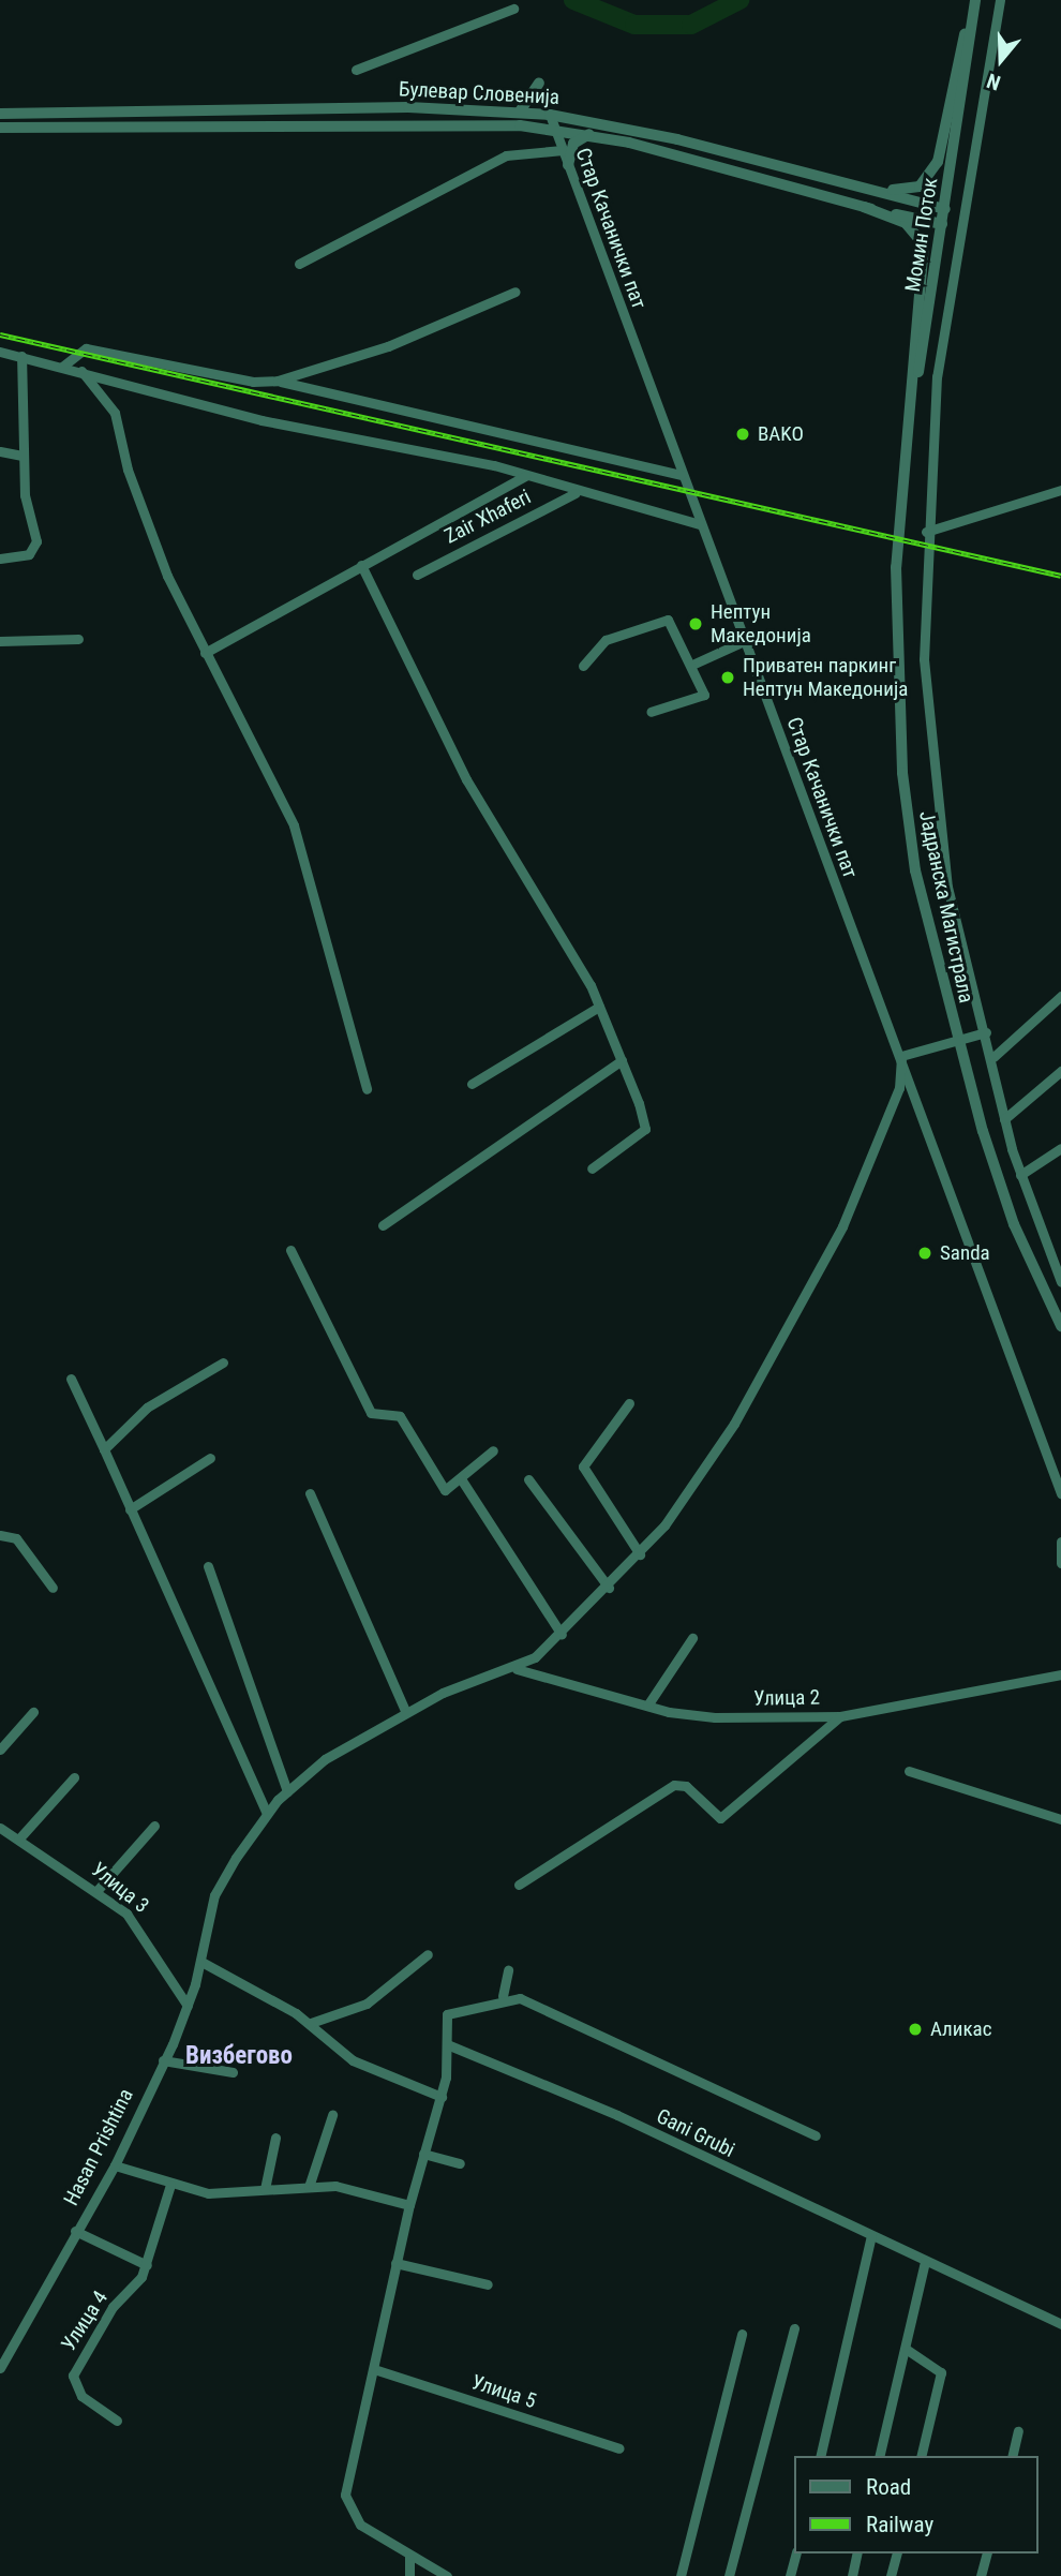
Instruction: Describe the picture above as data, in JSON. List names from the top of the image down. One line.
{"streets":{"street":["Булевар Словенија","Стар Качанички пат","Момин Поток","Zair Xhaferi","Јадранска Магистрала","Улица 2","Улица 3","Gani Grubi","Hasan Prishtina","Улица 4","Улица 5"]},"crossings":[["Булевар Словенија","Стар Качанички пат"],["Булевар Словенија","Момин Поток"],["Стар Качанички пат","Hasan Prishtina"],["Момин Поток","Јадранска Магистрала"],["Улица 2","Hasan Prishtina"],["Улица 3","Hasan Prishtina"]],"districts":["Визбегово"],"places":["BAKO","Нептун Македонија","Приватен паркинг Нептун Македонија","Sanda","Аликас"],"legend":["Road","Railway"],"north":"bottom"}
